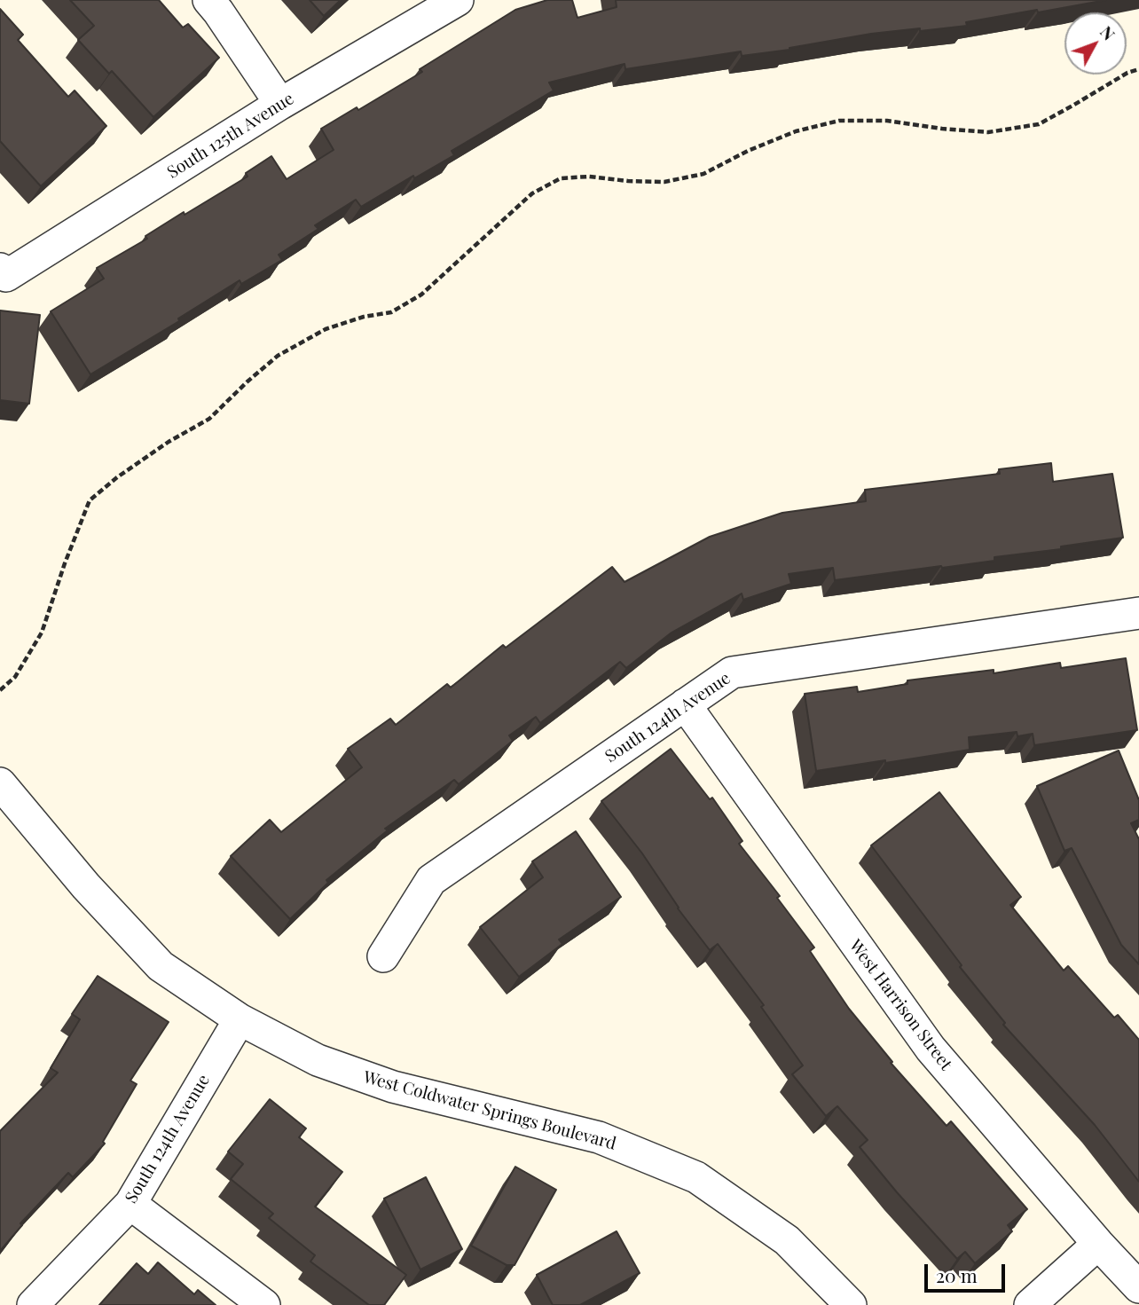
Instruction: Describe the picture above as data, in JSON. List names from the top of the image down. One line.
{"streets":{"street":["South 125th Avenue","South 124th Avenue","West Harrison Street","West Coldwater Springs Boulevard"]},"crossings":[["South 124th Avenue","West Harrison Street"],["South 124th Avenue","West Coldwater Springs Boulevard"]],"scale_bar":"20 m","north":"top right"}
